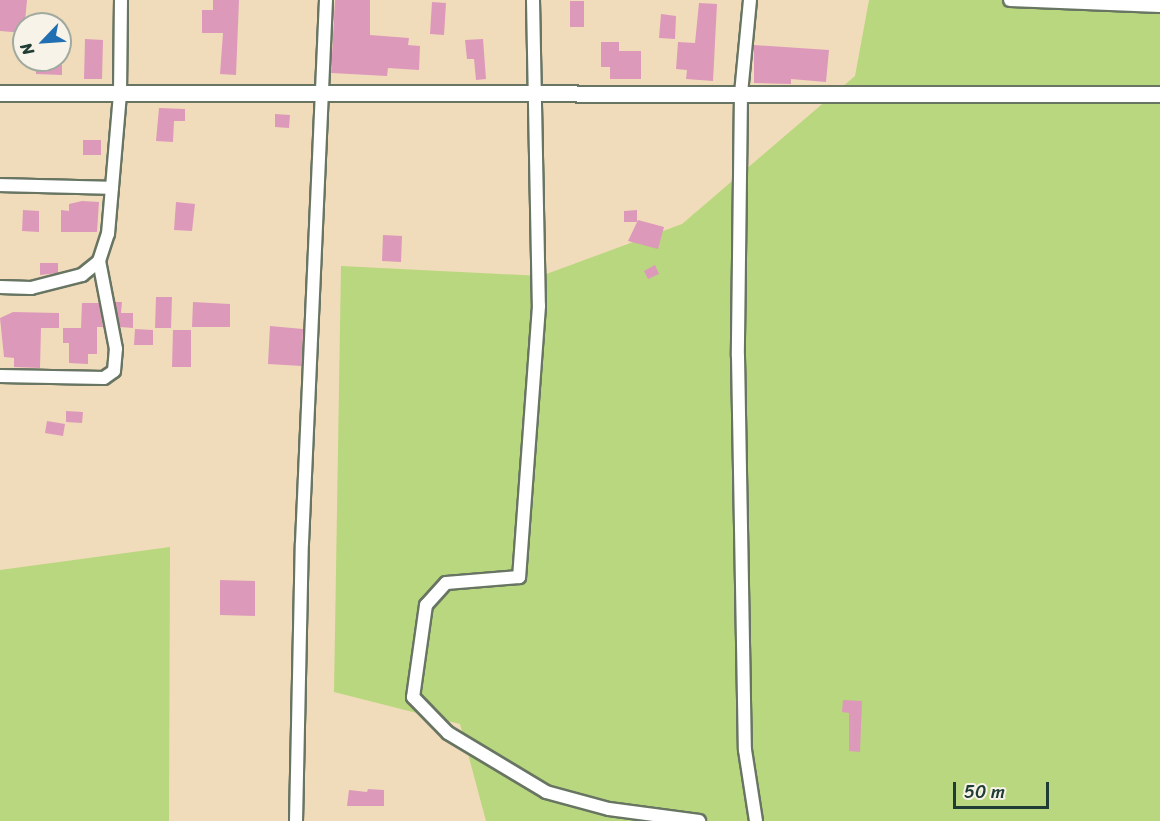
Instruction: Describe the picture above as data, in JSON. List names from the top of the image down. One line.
{"scale_bar":"50 m","north":"bottom left"}
